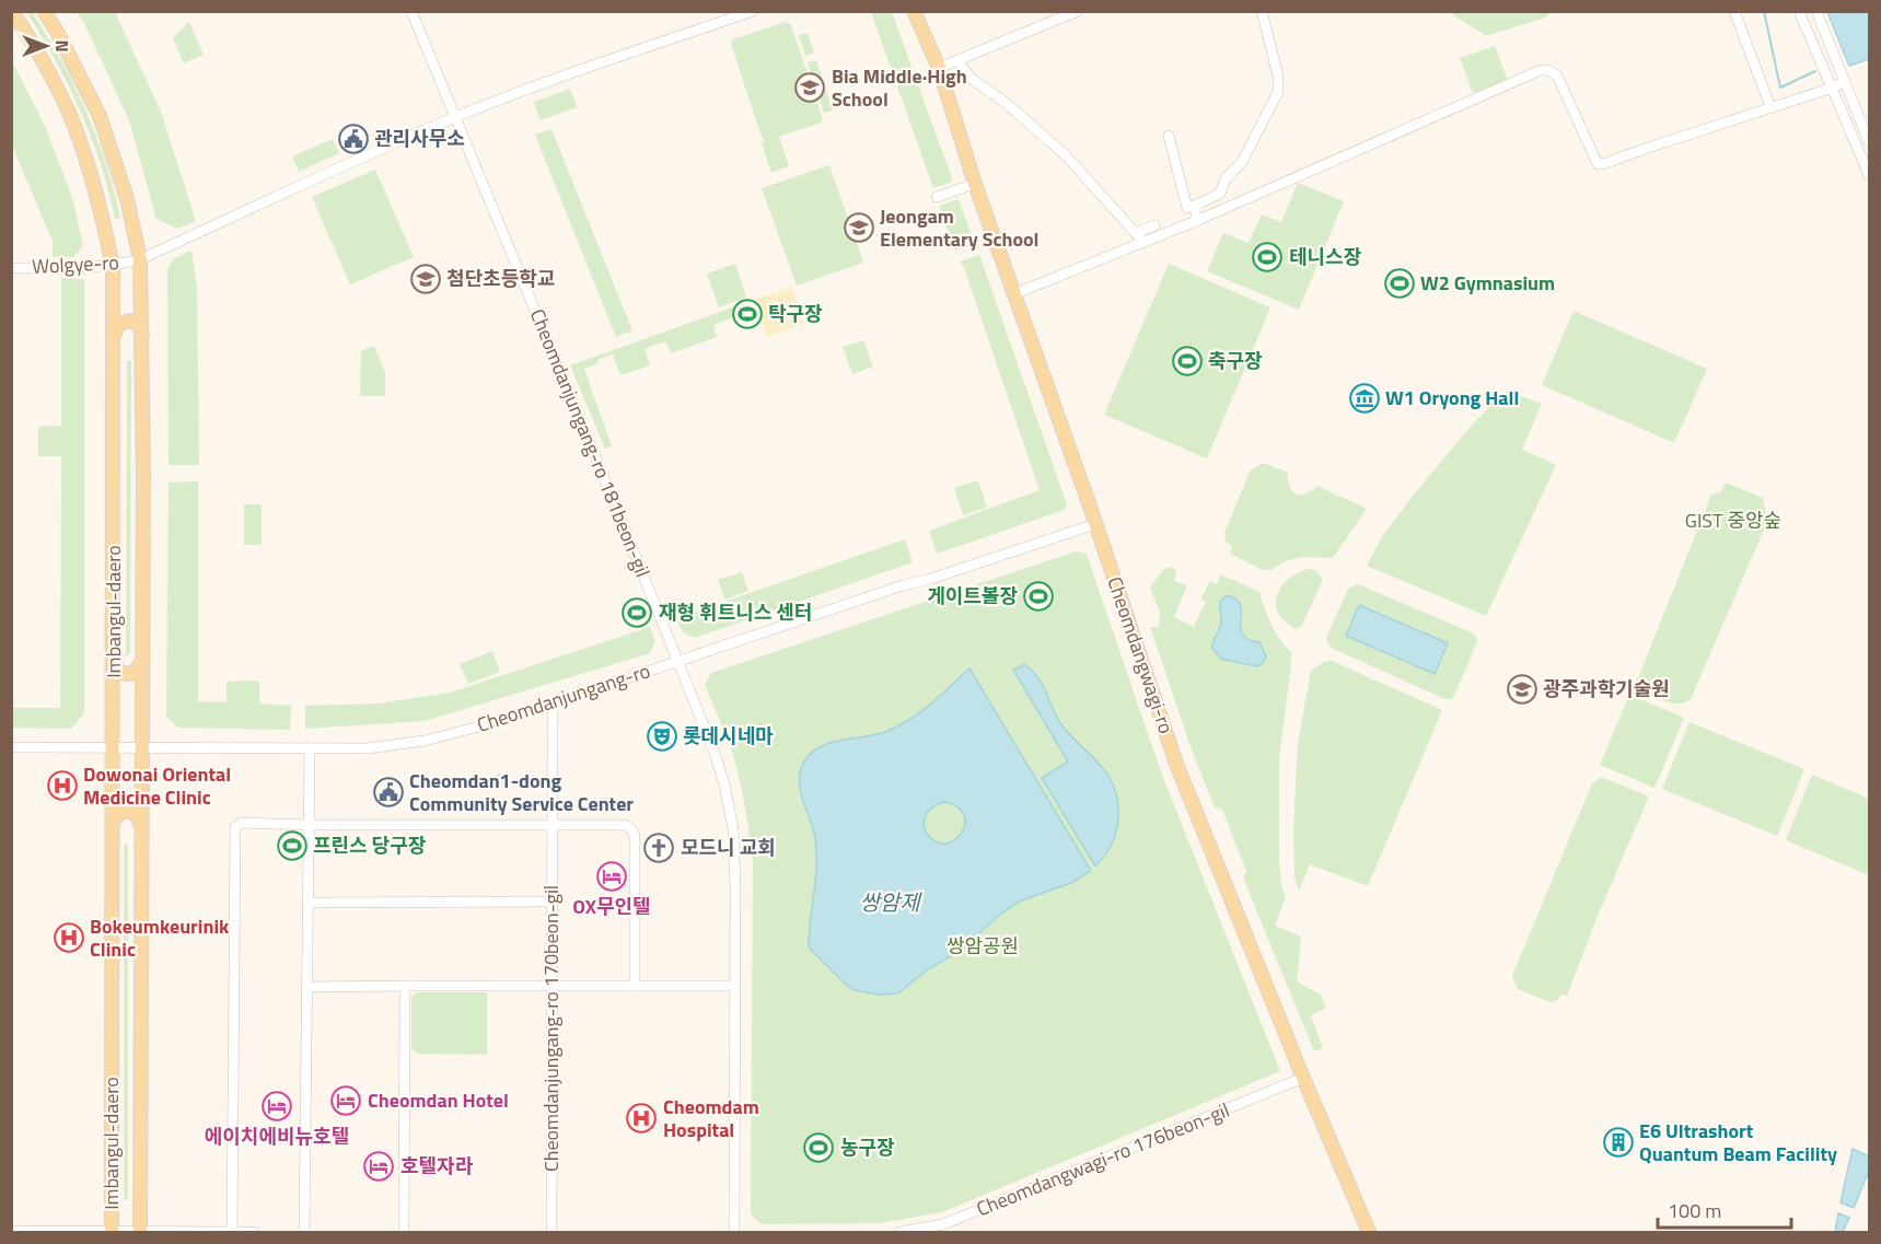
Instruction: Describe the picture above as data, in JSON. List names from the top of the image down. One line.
{"streets":{"main road":["Imbangul-daero","Cheomdangwagi-ro"],"street":["Wolgye-ro","Cheomdanjungang-ro 181beon-gil","Cheomdanjungang-ro","Cheomdanjungang-ro 170beon-gil","Cheomdangwagi-ro 176beon-gil"]},"crossings":[["Wolgye-ro","Imbangul-daero"],["Cheomdanjungang-ro 181beon-gil","Cheomdanjungang-ro"],["Imbangul-daero","Cheomdanjungang-ro"],["Cheomdangwagi-ro","Cheomdanjungang-ro"],["Cheomdangwagi-ro","Cheomdangwagi-ro 176beon-gil"],["Cheomdanjungang-ro","Cheomdanjungang-ro 170beon-gil"]],"water":["쌍암제"],"parks":["GIST 중앙숲","쌍암공원"],"places":{"school or university":["Bia Middle·High School","Jeongam Elementary School","첨단초등학교","광주과학기술원"],"public building":["관리사무소","Cheomdan1-dong Community Service Center"],"sports":["테니스장","W2 Gymnasium","탁구장","축구장","게이트볼장","재형 휘트니스 센터","프린스 당구장","농구장"],"museum":["W1 Oryong Hall"],"theatre":["롯데시네마"],"hospital":["Dowonai Oriental Medicine Clinic","Bokeumkeurinik Clinic","Cheomdam Hospital"],"church":["모드니 교회"],"hotel":["OX무인텔","Cheomdan Hotel","에이치에비뉴호텔","호텔자라"],"building":["E6 Ultrashort Quantum Beam Facility"]},"scale_bar":"100 m","north":"right"}
